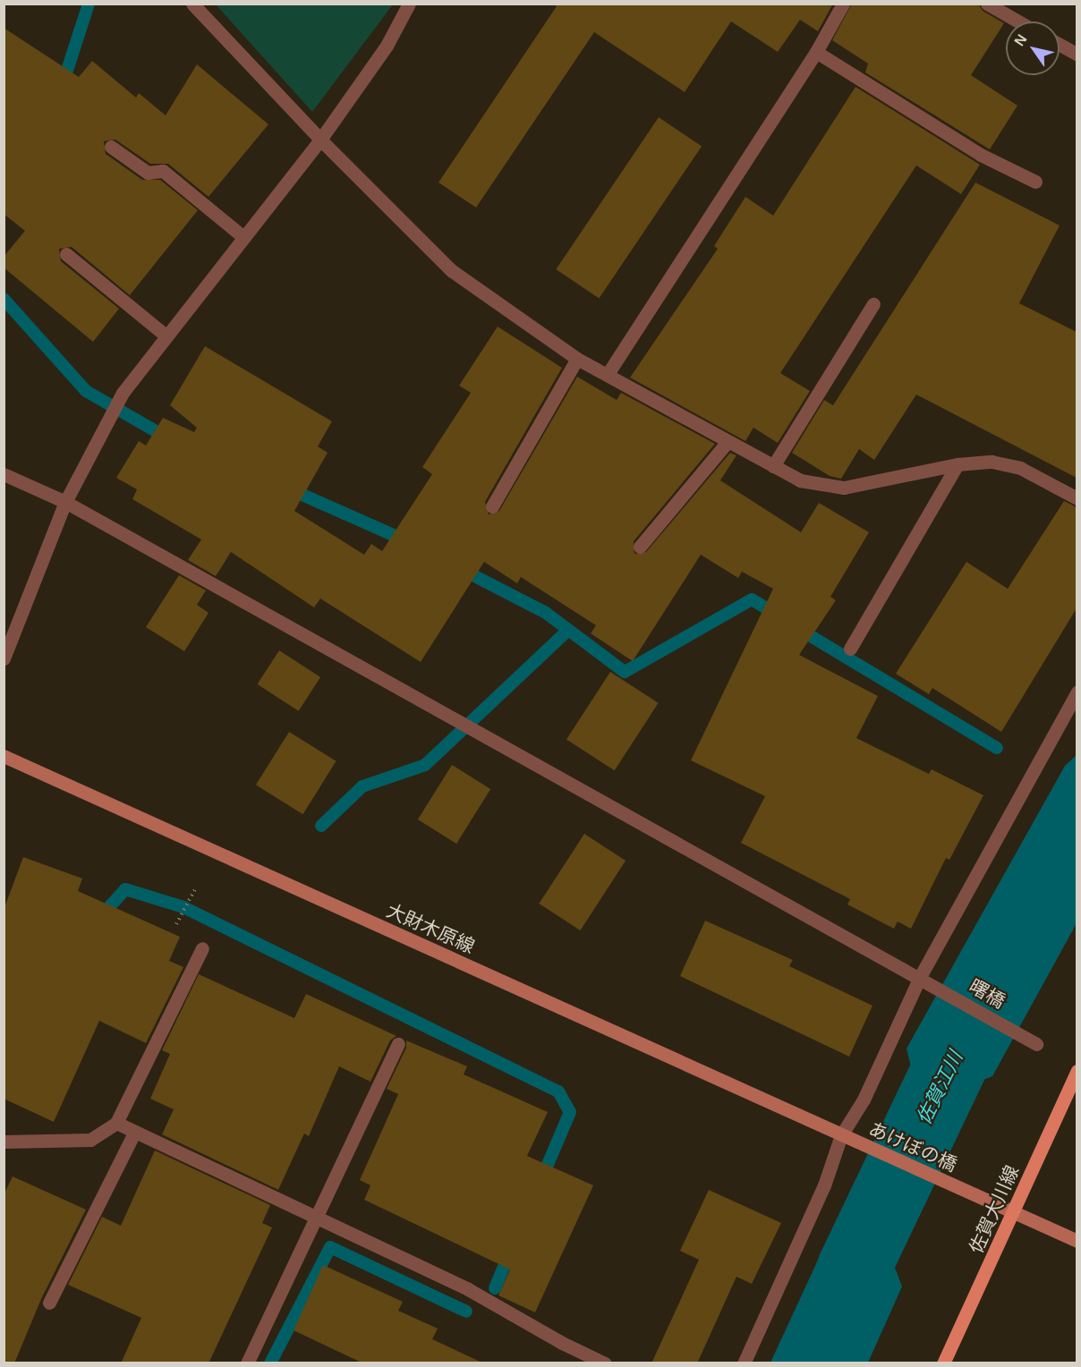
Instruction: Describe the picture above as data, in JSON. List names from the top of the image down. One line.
{"streets":{"main road":["佐賀大川線"],"street":["大財木原線","曙橋","あけぼの橋"]},"crossings":[["大財木原線","あけぼの橋"],["あけぼの橋","佐賀大川線"]],"water":["佐賀江川"],"north":"top left"}
